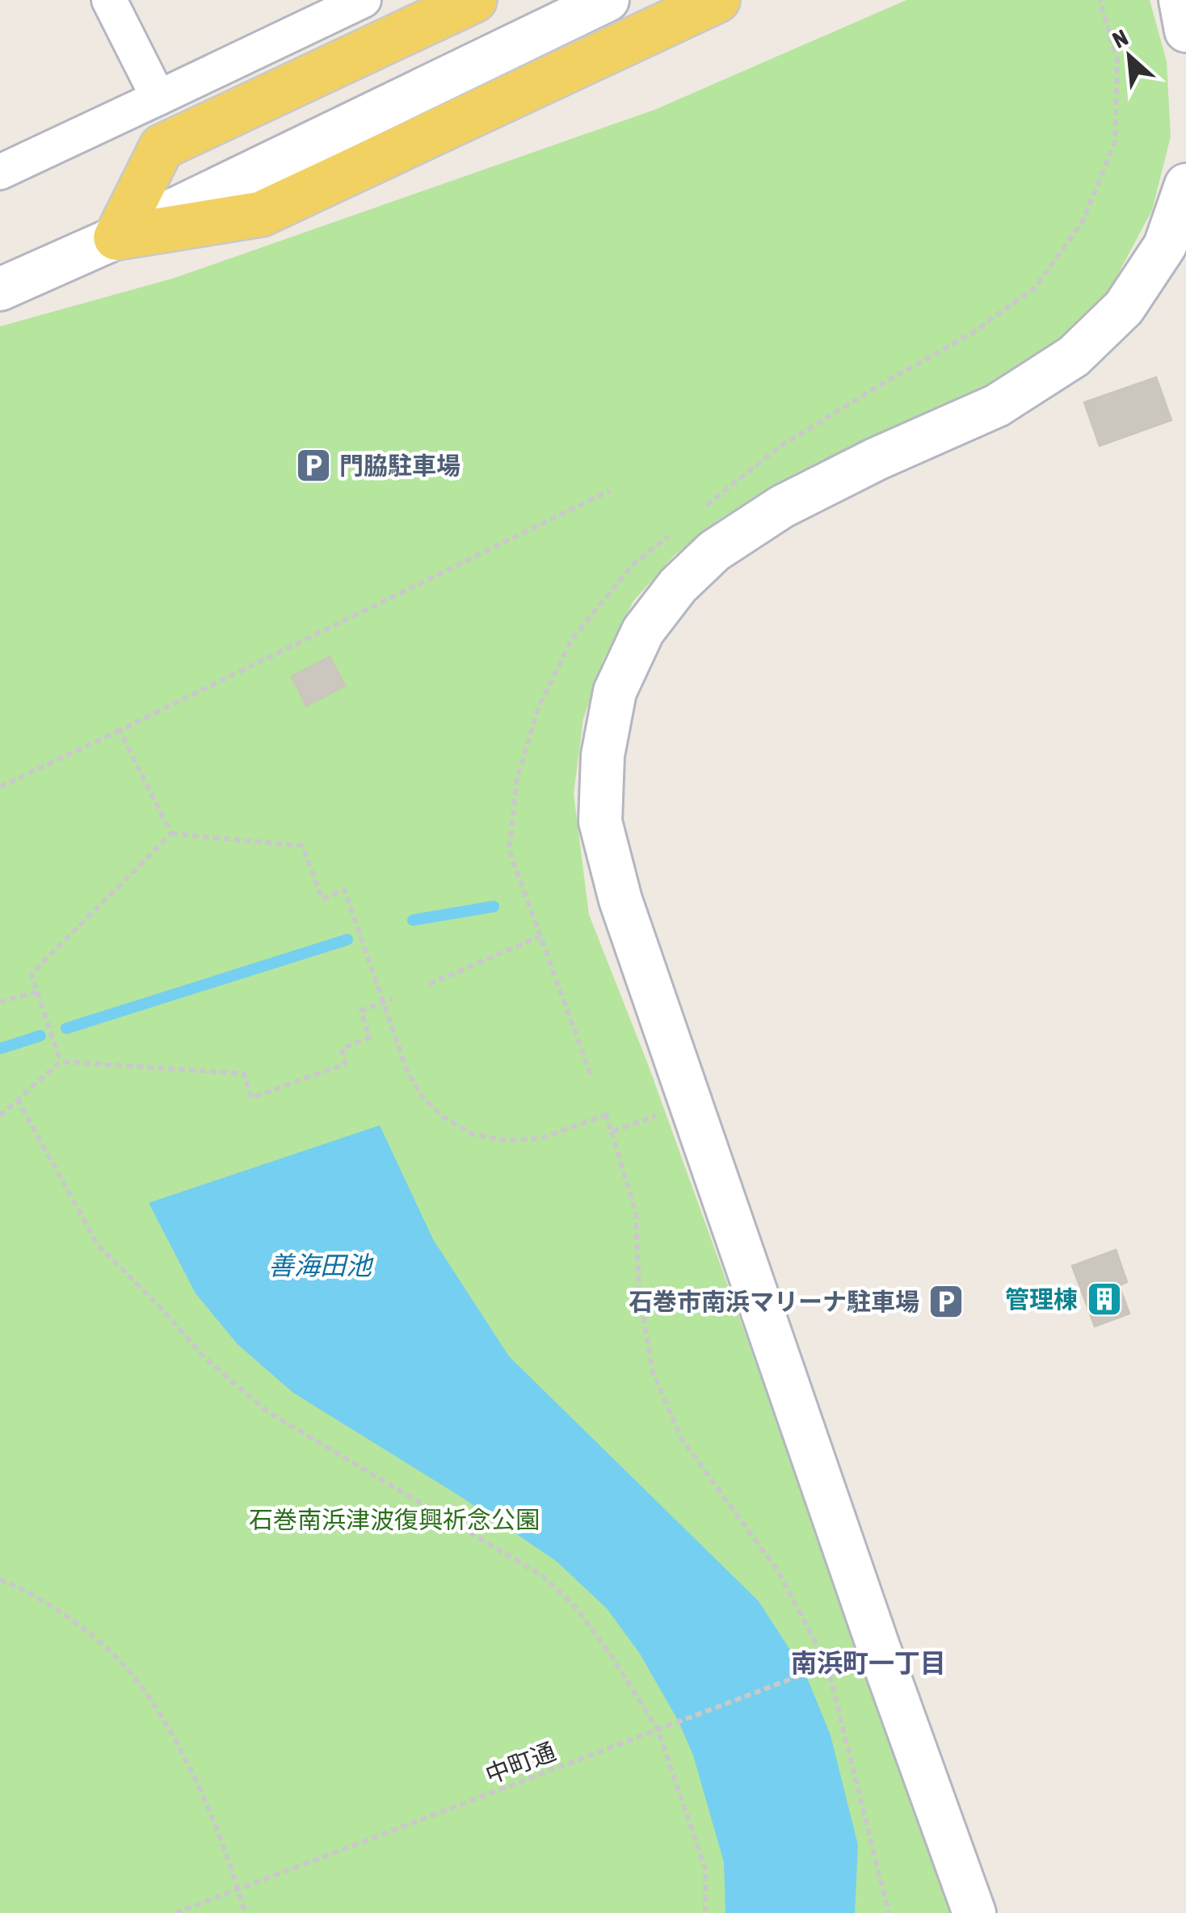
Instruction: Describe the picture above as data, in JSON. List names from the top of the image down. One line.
{"streets":{"path":["中町通"]},"districts":["南浜町一丁目"],"water":["善海田池"],"parks":["石巻南浜津波復興祈念公園"],"places":{"parking":["門脇駐車場","石巻市南浜マリーナ駐車場"],"building":["管理棟"]},"north":"top left"}
